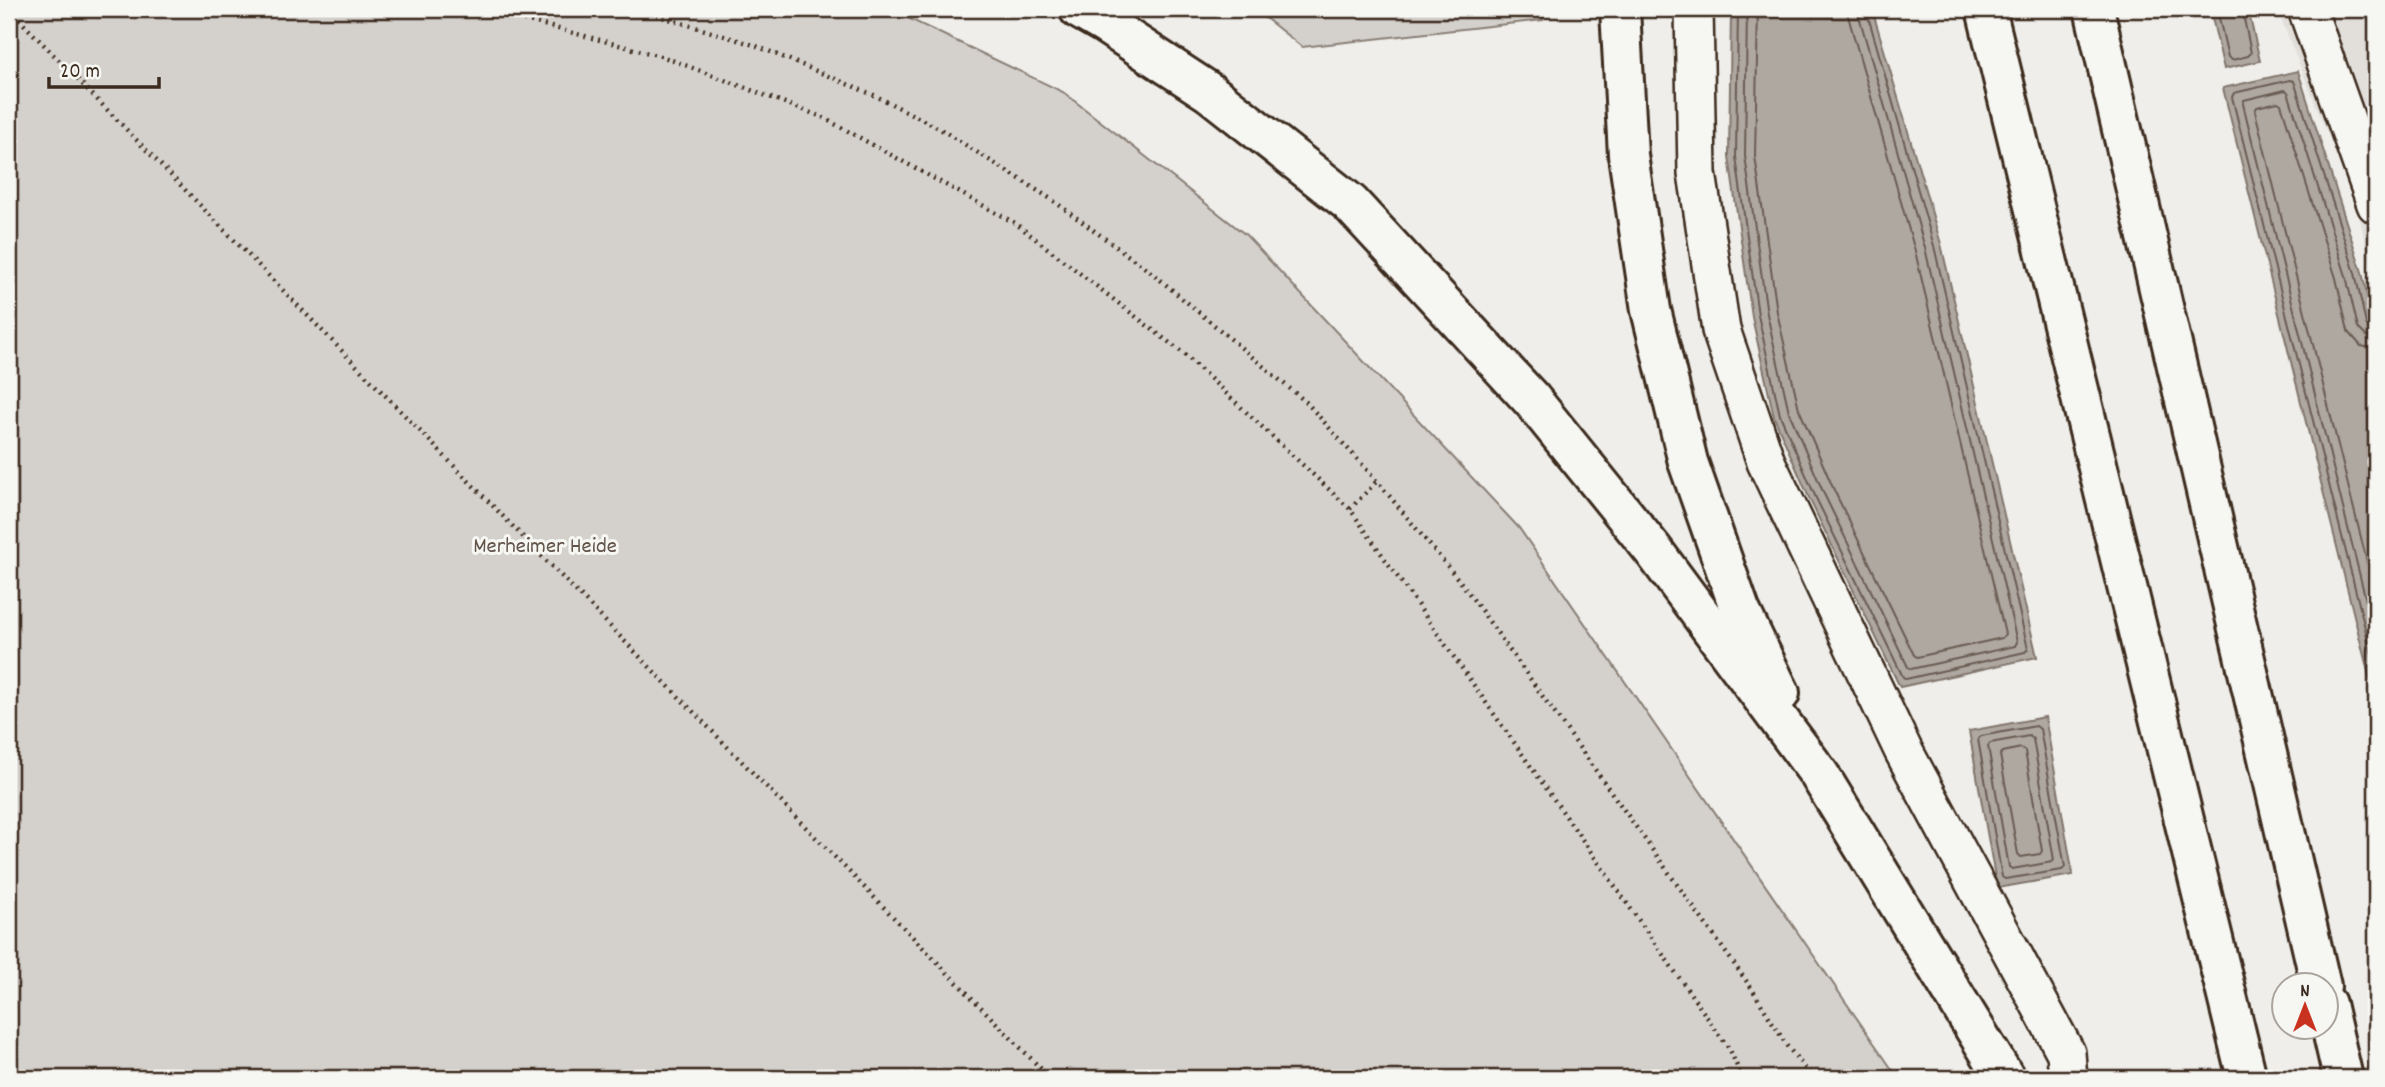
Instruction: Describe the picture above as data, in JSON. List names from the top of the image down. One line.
{"parks":["Merheimer Heide"],"scale_bar":"20 m","north":"top"}
